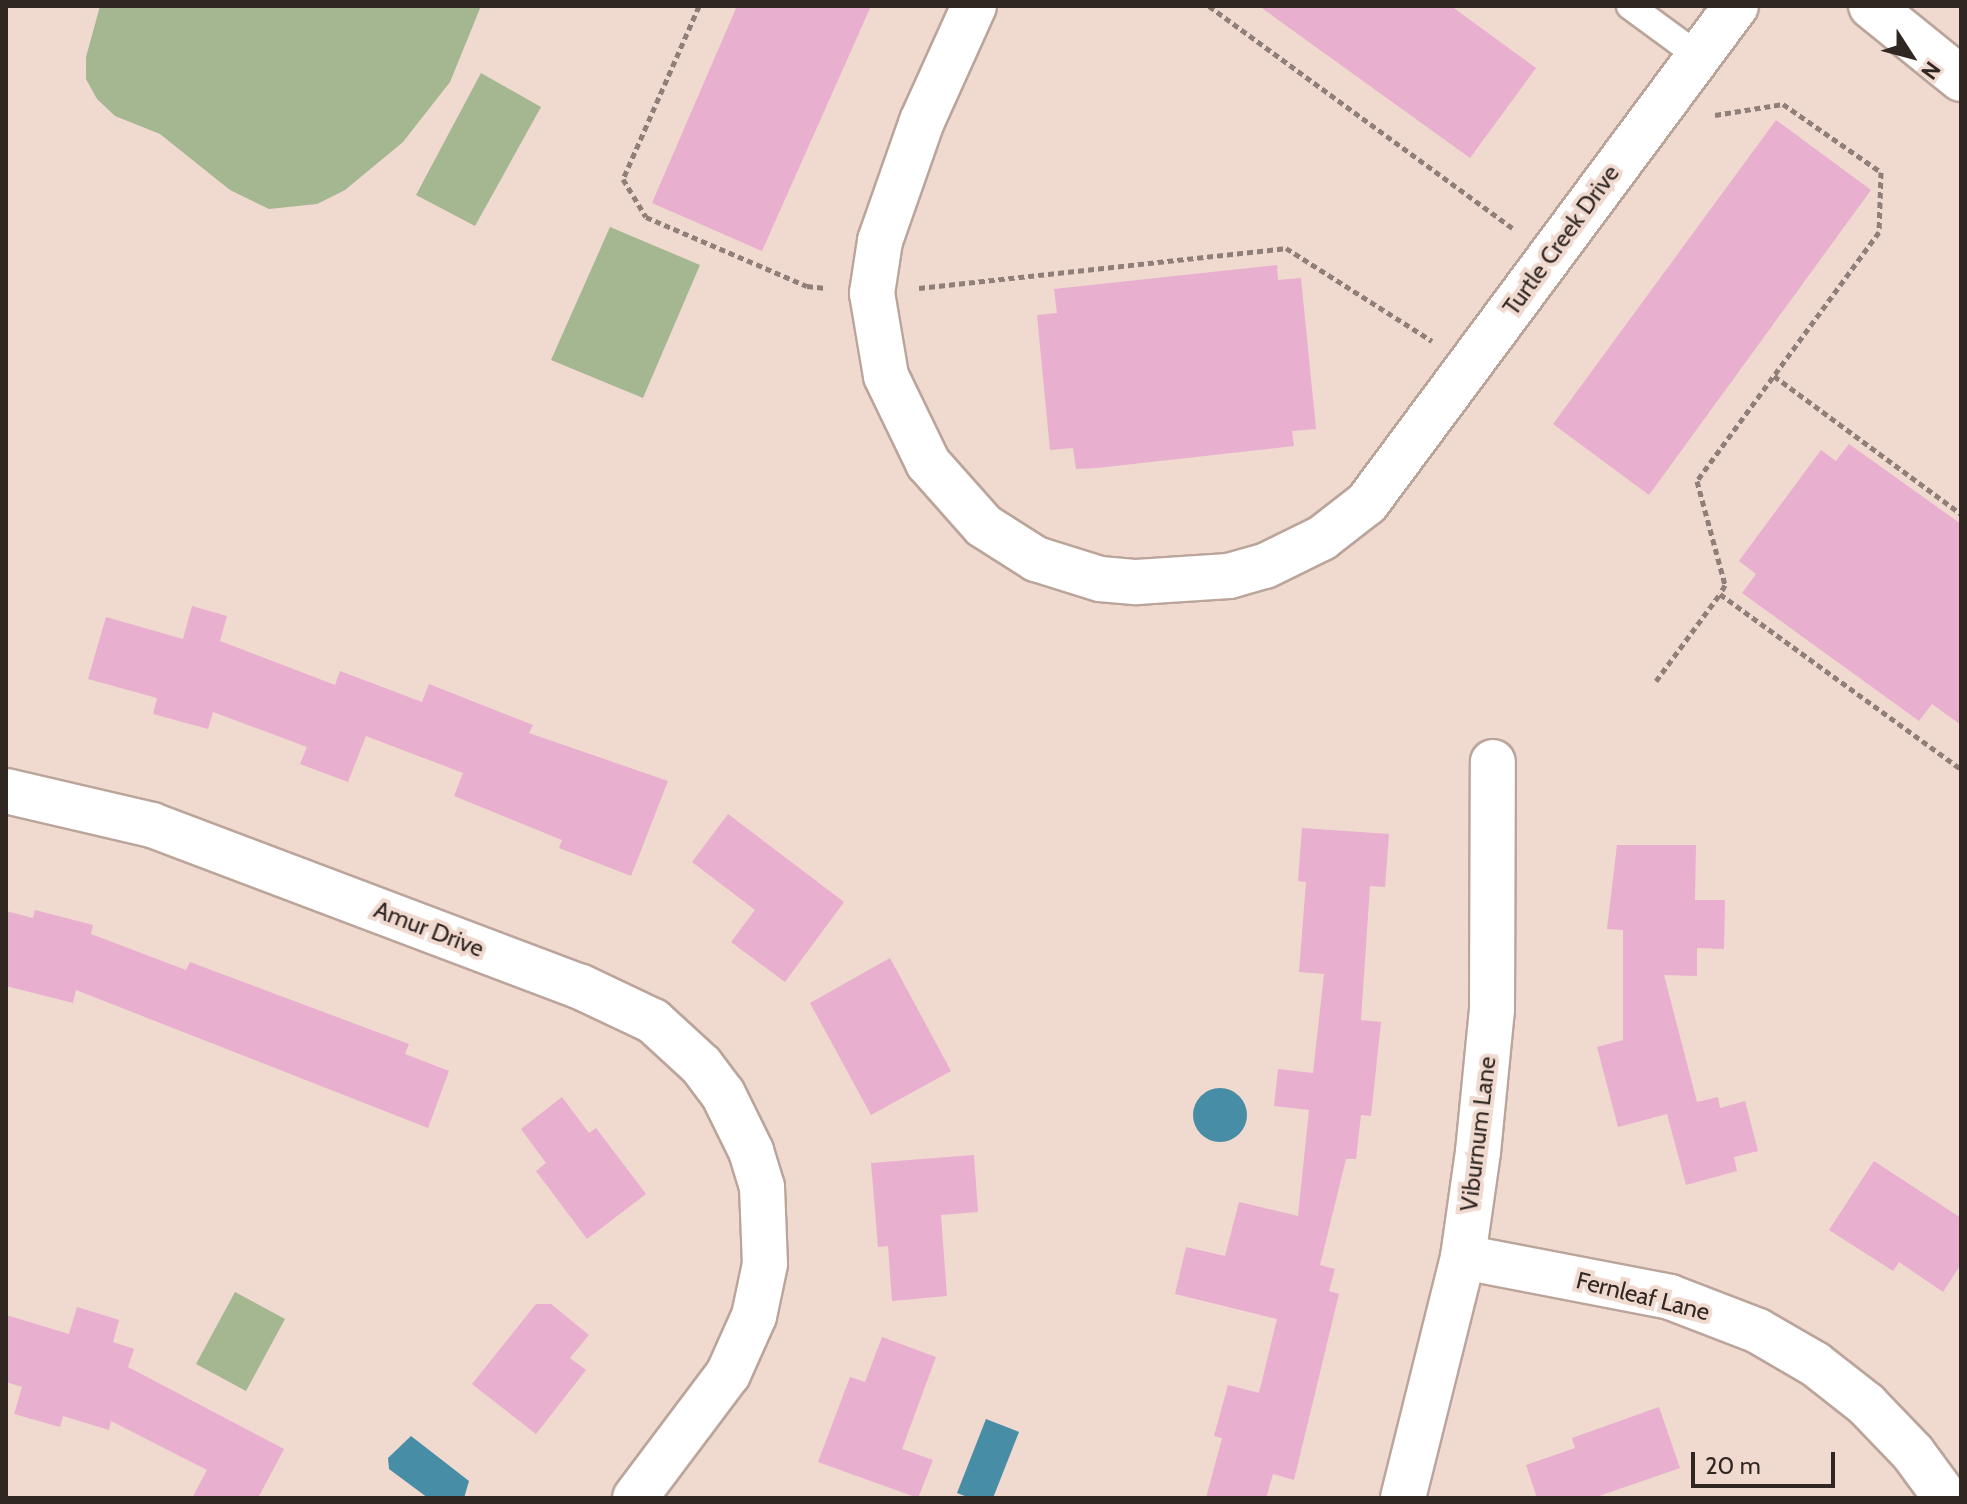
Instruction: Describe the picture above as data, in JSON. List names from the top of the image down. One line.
{"streets":{"street":["Turtle Creek Drive","Amur Drive","Viburnum Lane","Fernleaf Lane"]},"crossings":[["Viburnum Lane","Fernleaf Lane"]],"scale_bar":"20 m","north":"bottom right"}
